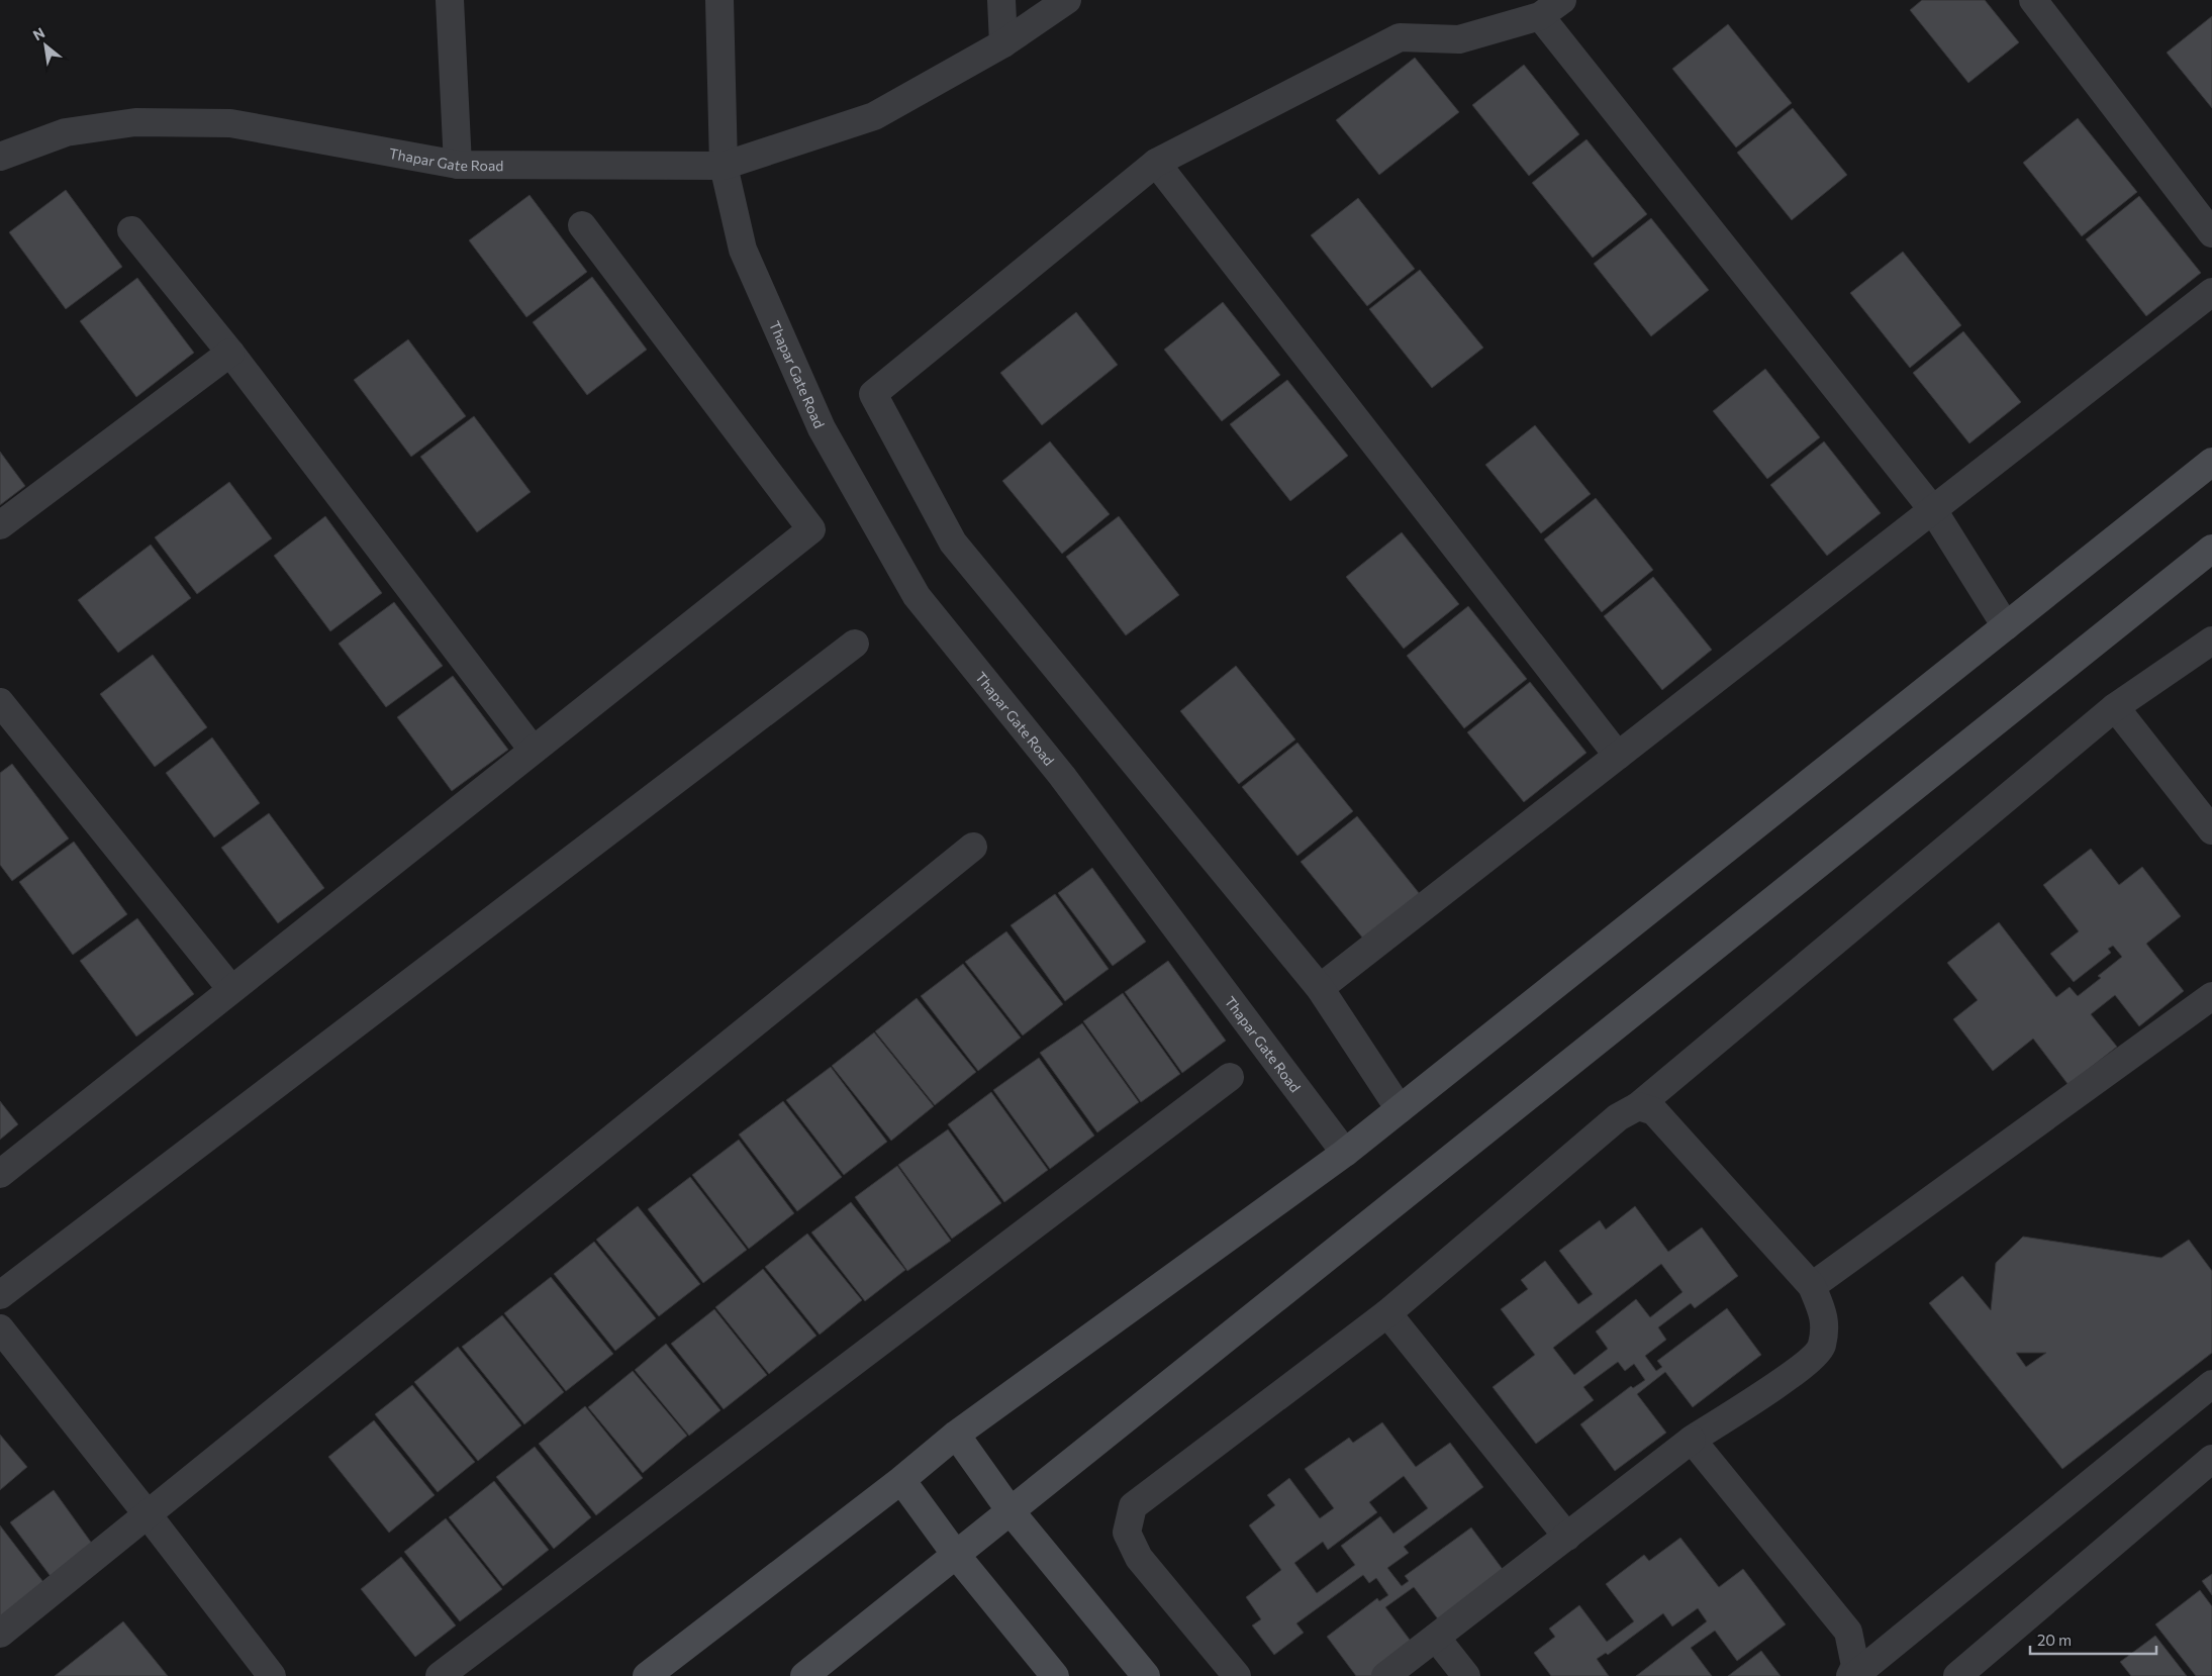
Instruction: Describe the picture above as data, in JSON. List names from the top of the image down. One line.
{"streets":{"street":["Thapar Gate Road"]},"scale_bar":"20 m","north":"top left"}
